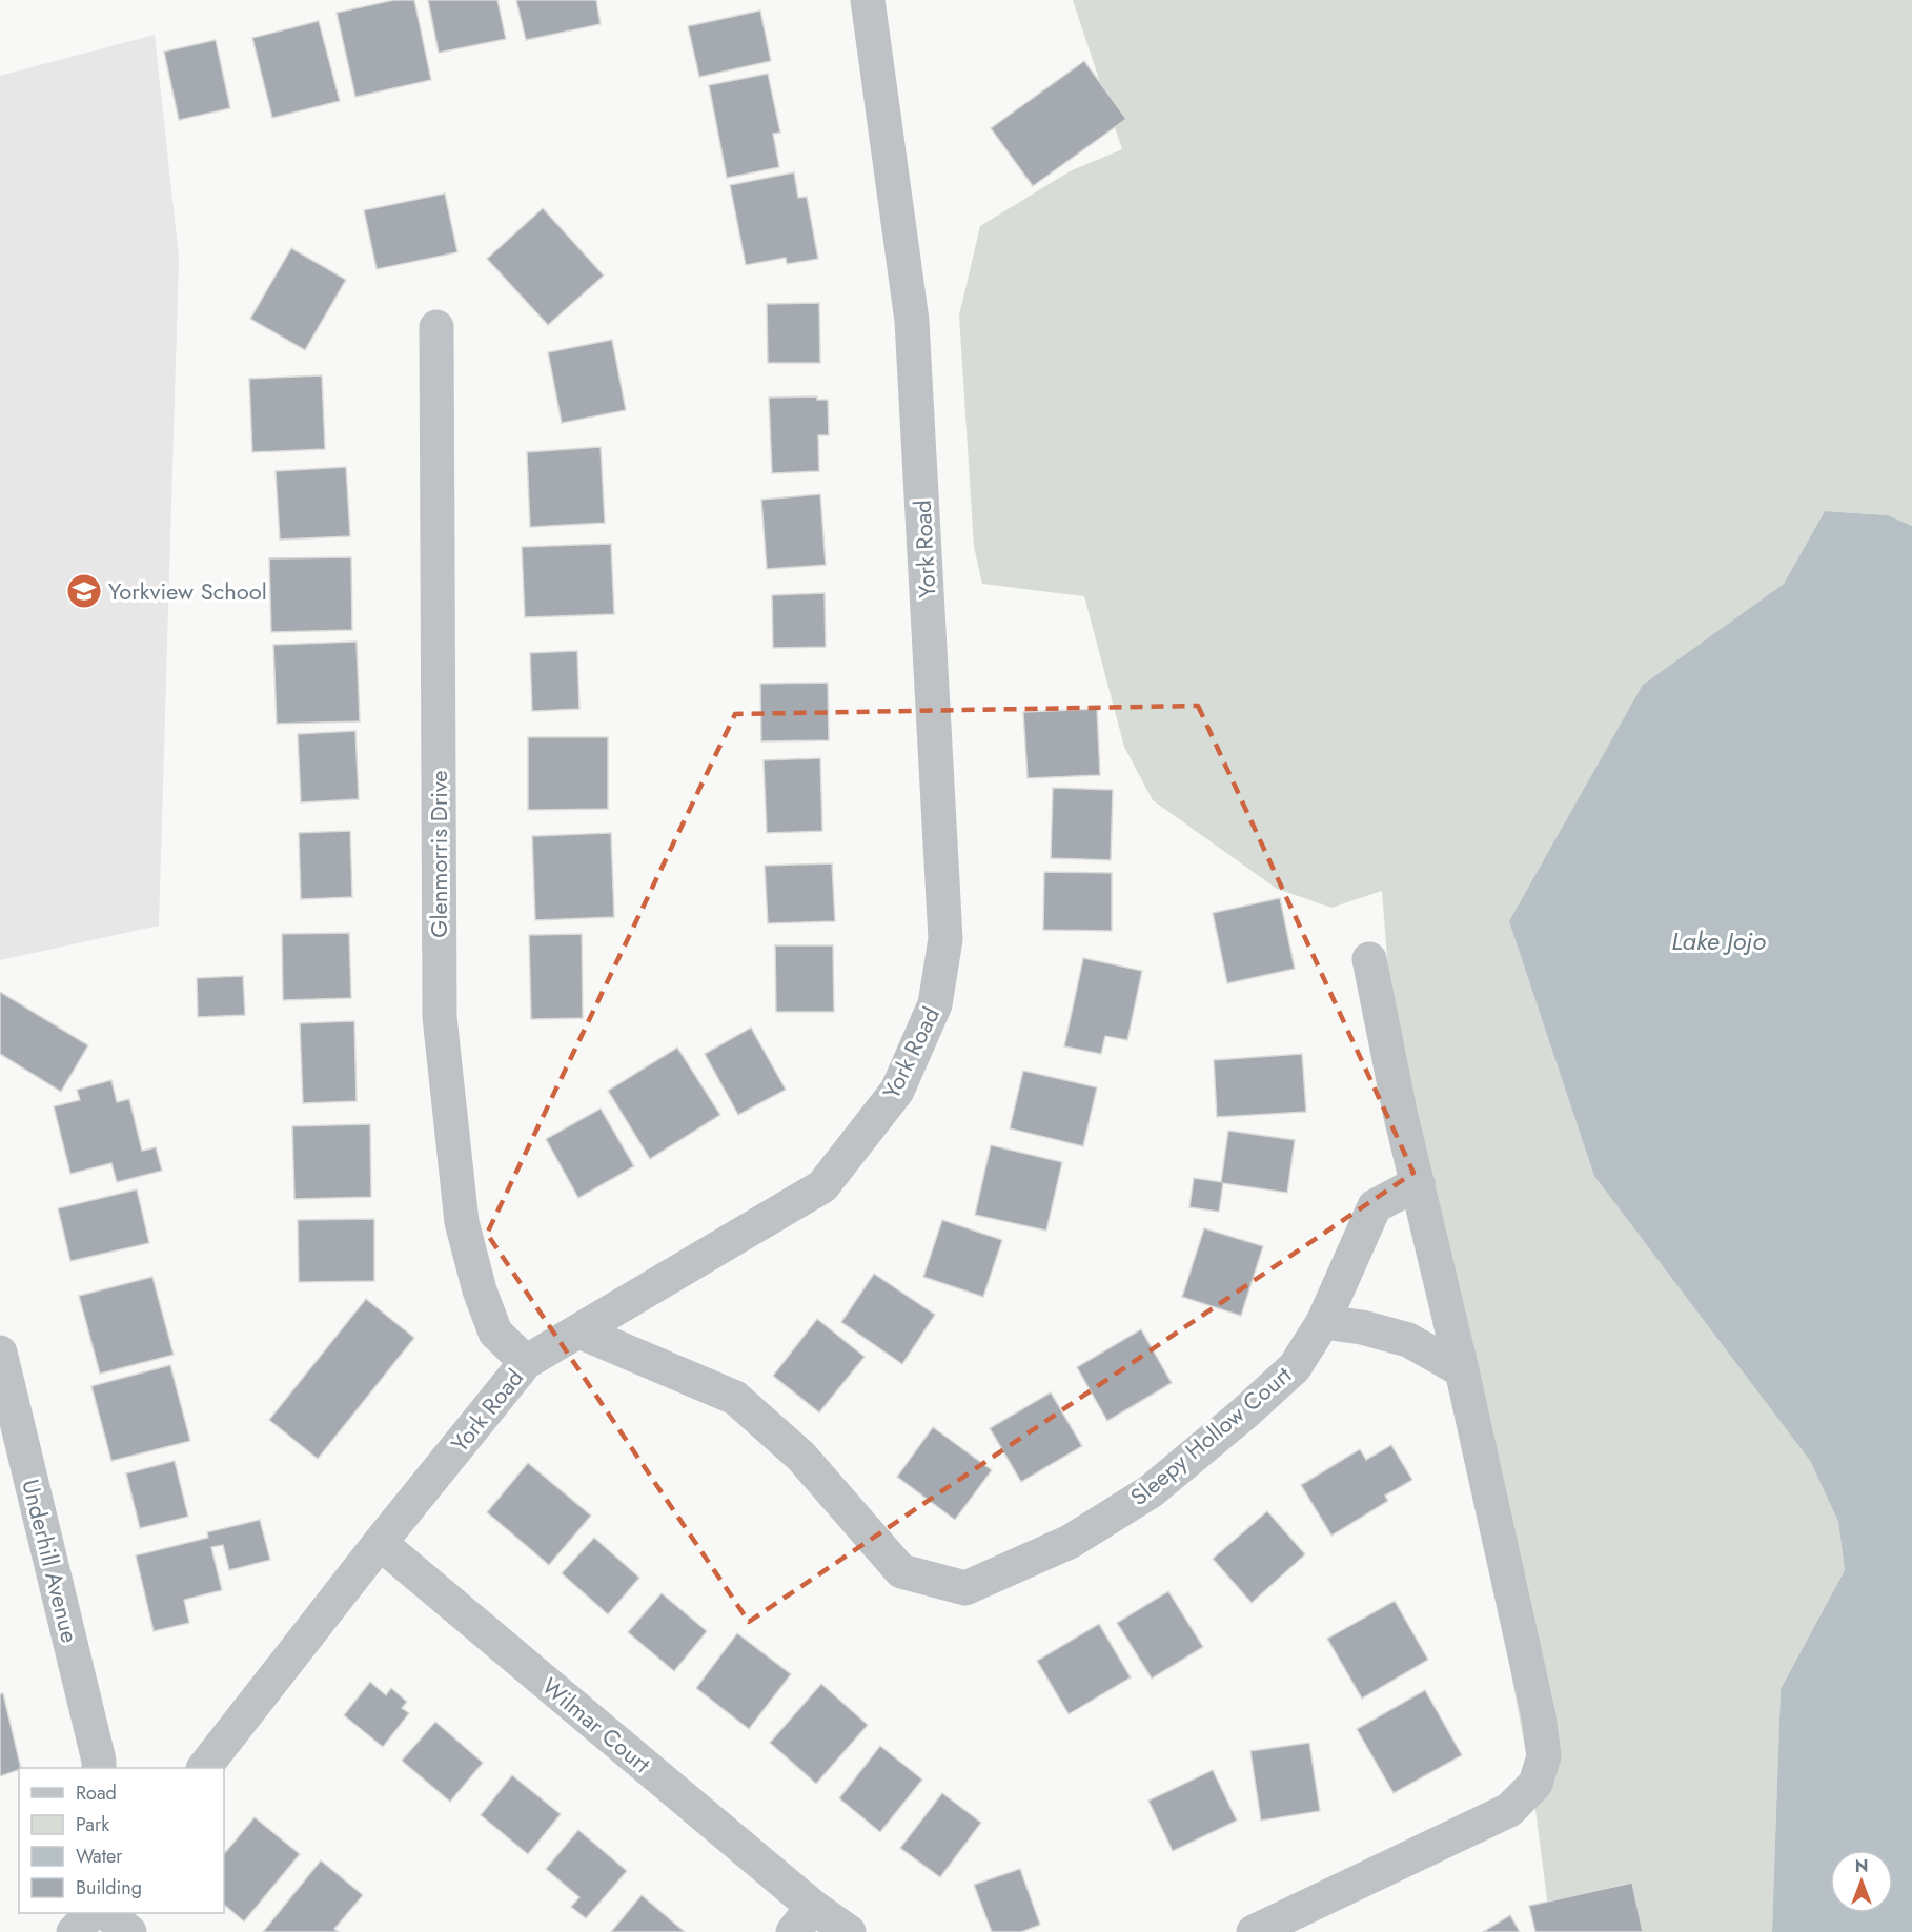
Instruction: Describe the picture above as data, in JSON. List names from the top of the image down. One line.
{"streets":{"street":["York Road","Glenmorris Drive","Sleepy Hollow Court","Underhill Avenue","Wilmar Court"]},"crossings":[["York Road","Glenmorris Drive"],["York Road","Sleepy Hollow Court"],["York Road","Wilmar Court"]],"water":["Lake Jojo"],"places":{"school or university":["Yorkview School"]},"legend":["Road","Park","Water","Building"],"north":"top"}
